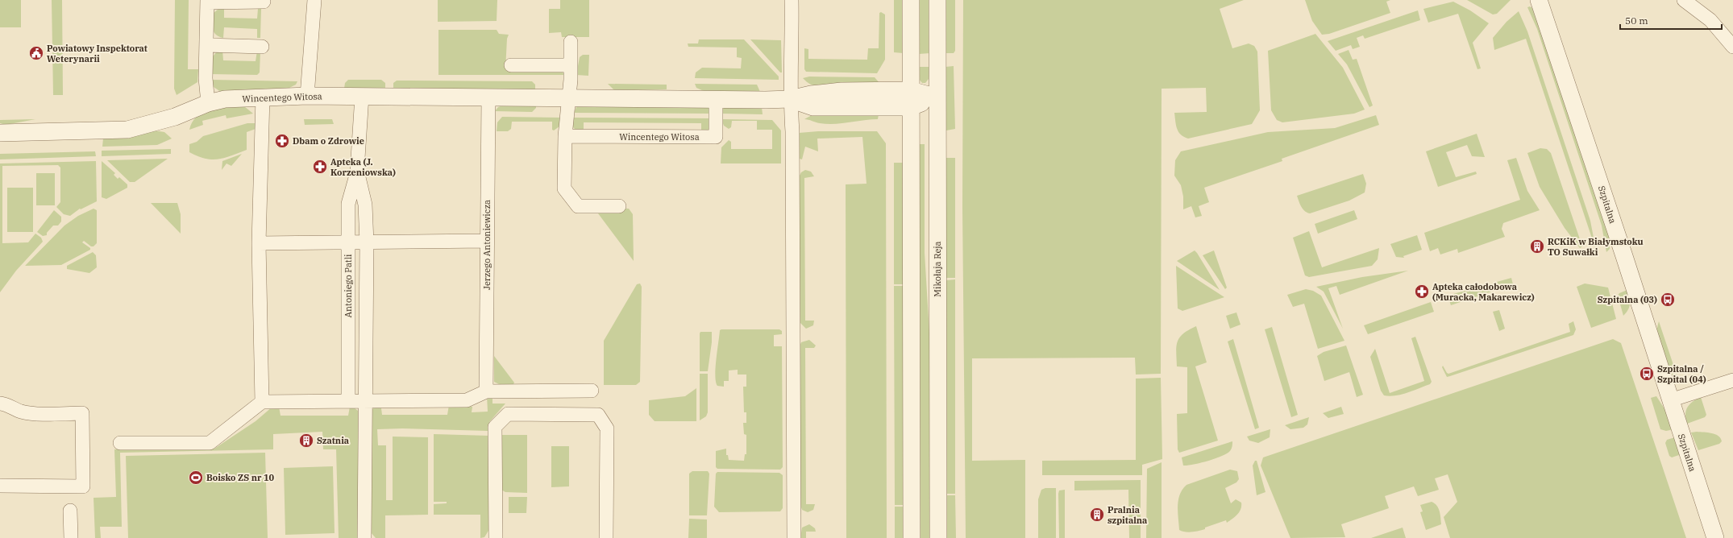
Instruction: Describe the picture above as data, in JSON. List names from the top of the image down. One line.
{"streets":{"street":["Wincentego Witosa","Szpitalna","Jerzego Antoniewicza","Mikołaja Reja","Antoniego Patli"]},"crossings":[["Wincentego Witosa","Jerzego Antoniewicza"],["Wincentego Witosa","Mikołaja Reja"],["Wincentego Witosa","Antoniego Patli"]],"places":{"public building":["Powiatowy Inspektorat Weterynarii"],"pharmacy":["Dbam o Zdrowie","Apteka (J. Korzeniowska)","Apteka całodobowa (Muracka, Makarewicz)"],"building":["RCKiK w Białymstoku TO Suwałki","Szatnia","Pralnia szpitalna"],"bus stop":["Szpitalna (03)","Szpitalna / Szpital (04)"],"sports":["Boisko ZS nr 10"]},"scale_bar":"50 m"}
